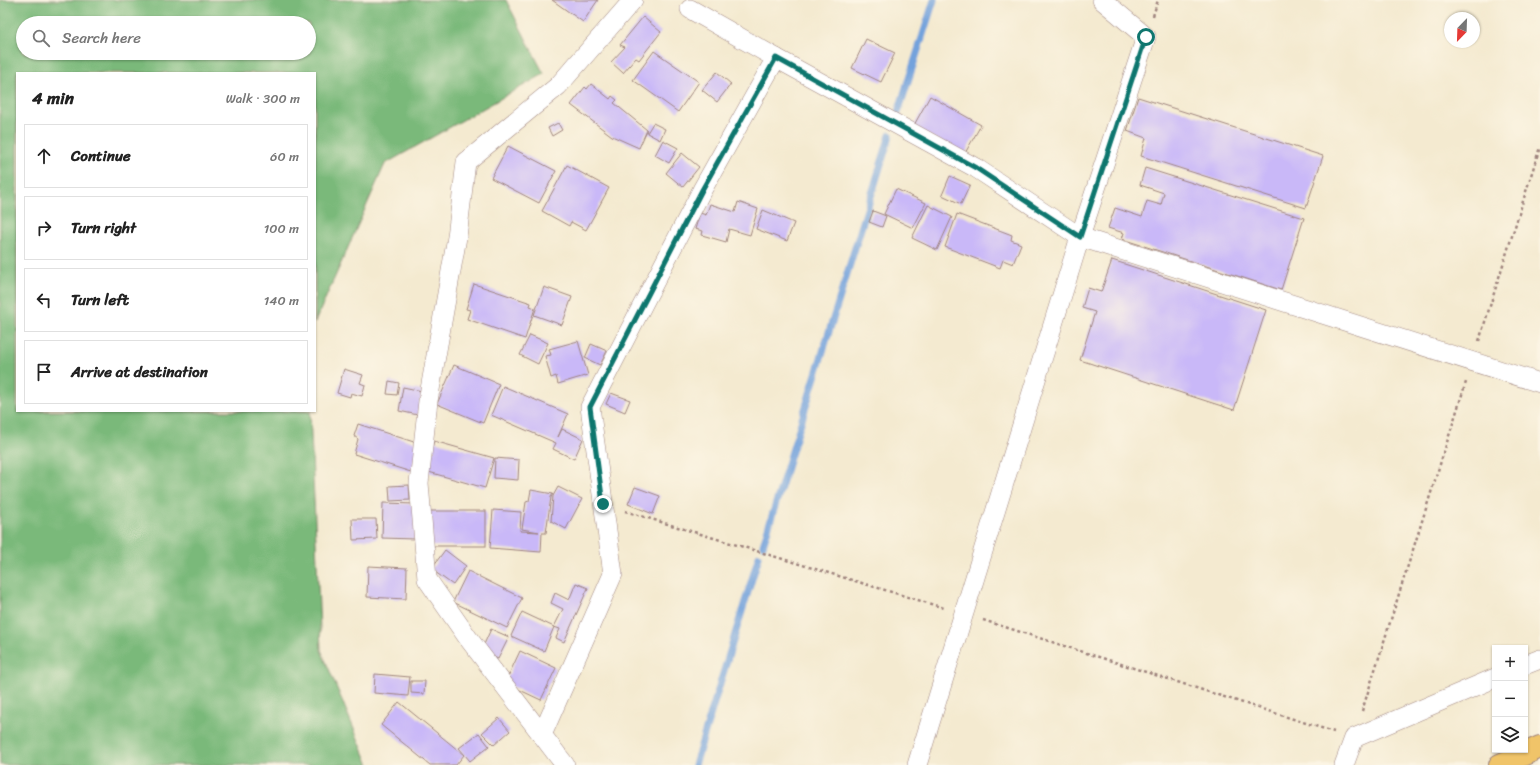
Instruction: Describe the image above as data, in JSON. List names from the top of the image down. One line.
{"north":"bottom left","page":{"search":"Search here","heading":["4 min","Walk · 300 m"],"list":[["Continue","60 m"],["Turn right","100 m"],["Turn left","140 m"],"Arrive at destination"],"map_buttons":["+","−"]}}
